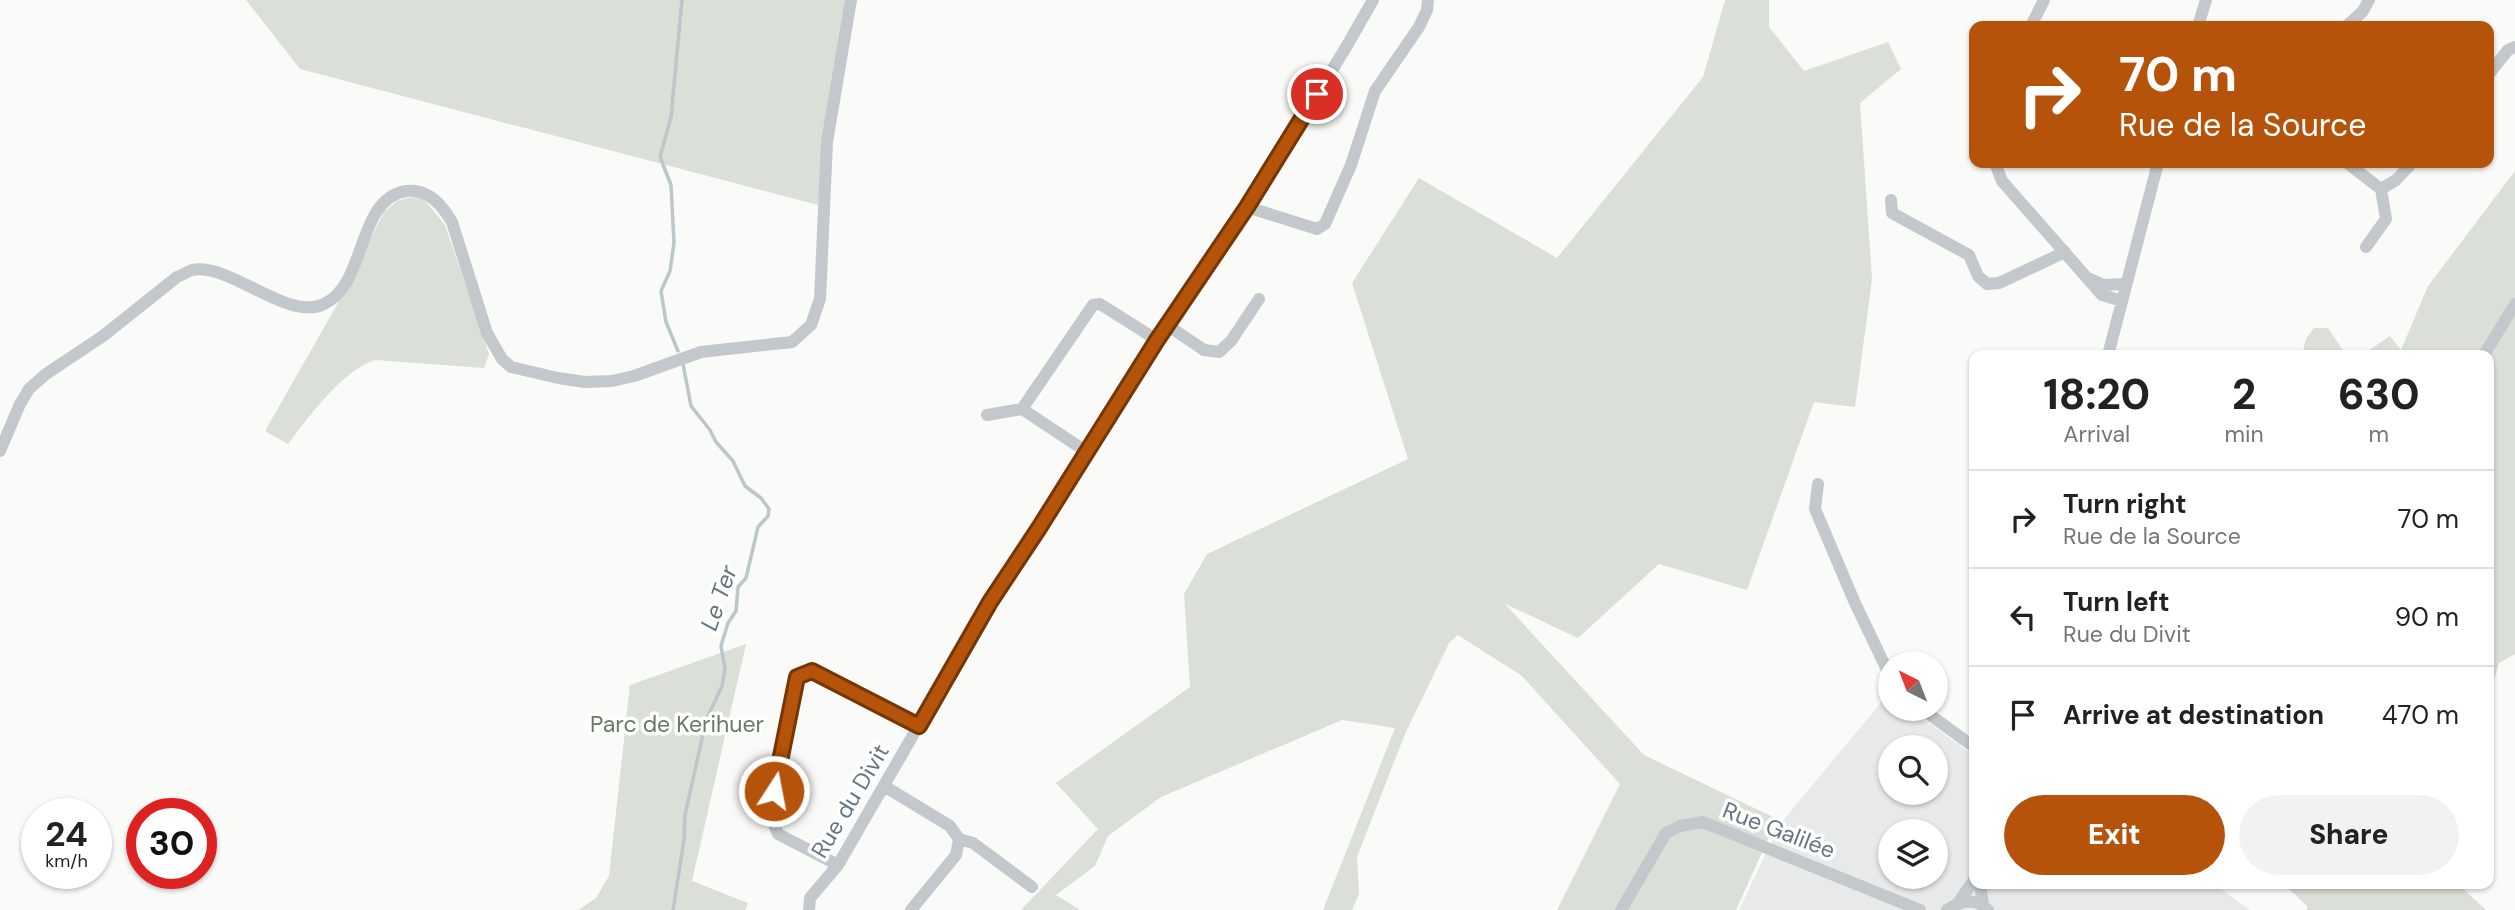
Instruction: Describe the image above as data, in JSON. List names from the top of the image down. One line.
{"streets":{"street":["Rue du Divit","Rue Galilée"]},"water":["Le Ter"],"parks":["Parc de Kerihuer"],"north":"top left","page":{"turn":["70 m","Rue de la Source"],"eta":["18:20","Arrival","2","min","630","m"],"list":[{"name":"Turn right","note":"Rue de la Source","value":"70 m"},{"name":"Turn left","note":"Rue du Divit","value":"90 m"},{"name":"Arrive at destination","value":"470 m"}],"buttons":["Exit","Share"],"speed":"24 km/h","limit":"30"}}
